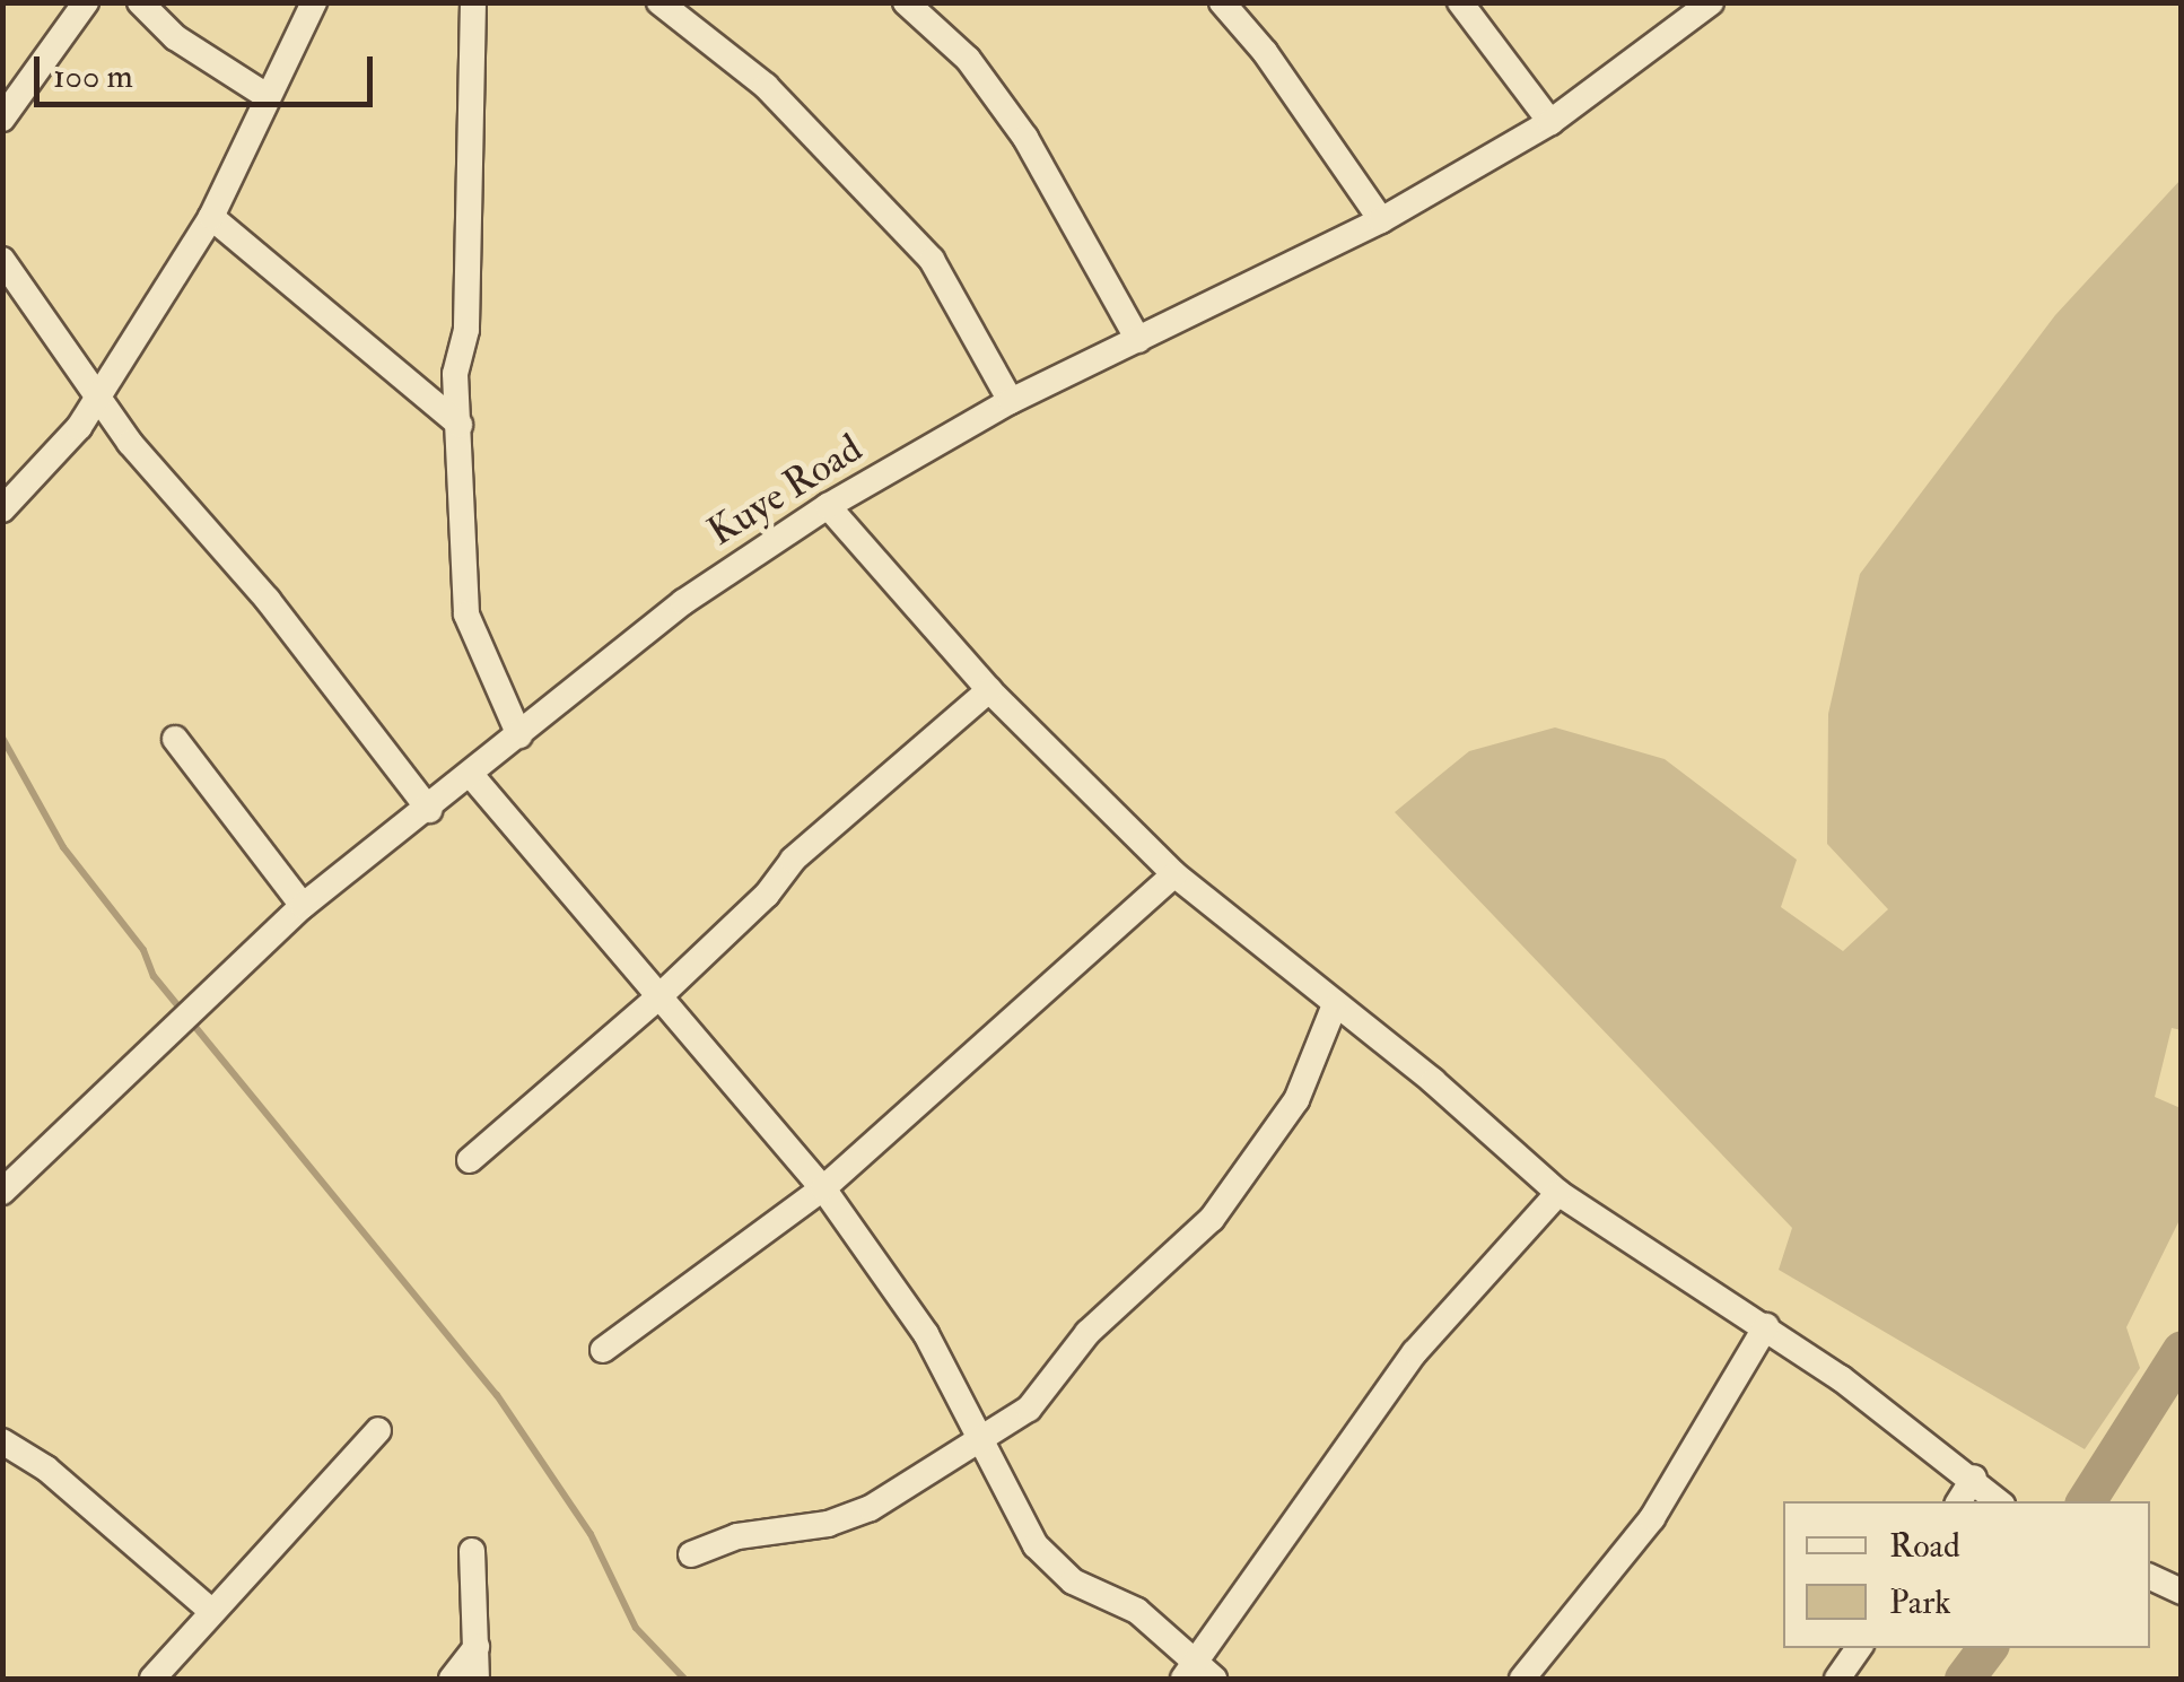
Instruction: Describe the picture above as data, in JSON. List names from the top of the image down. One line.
{"streets":{"street":["Kuye Road"]},"legend":["Road","Park"],"scale_bar":"100 m"}
